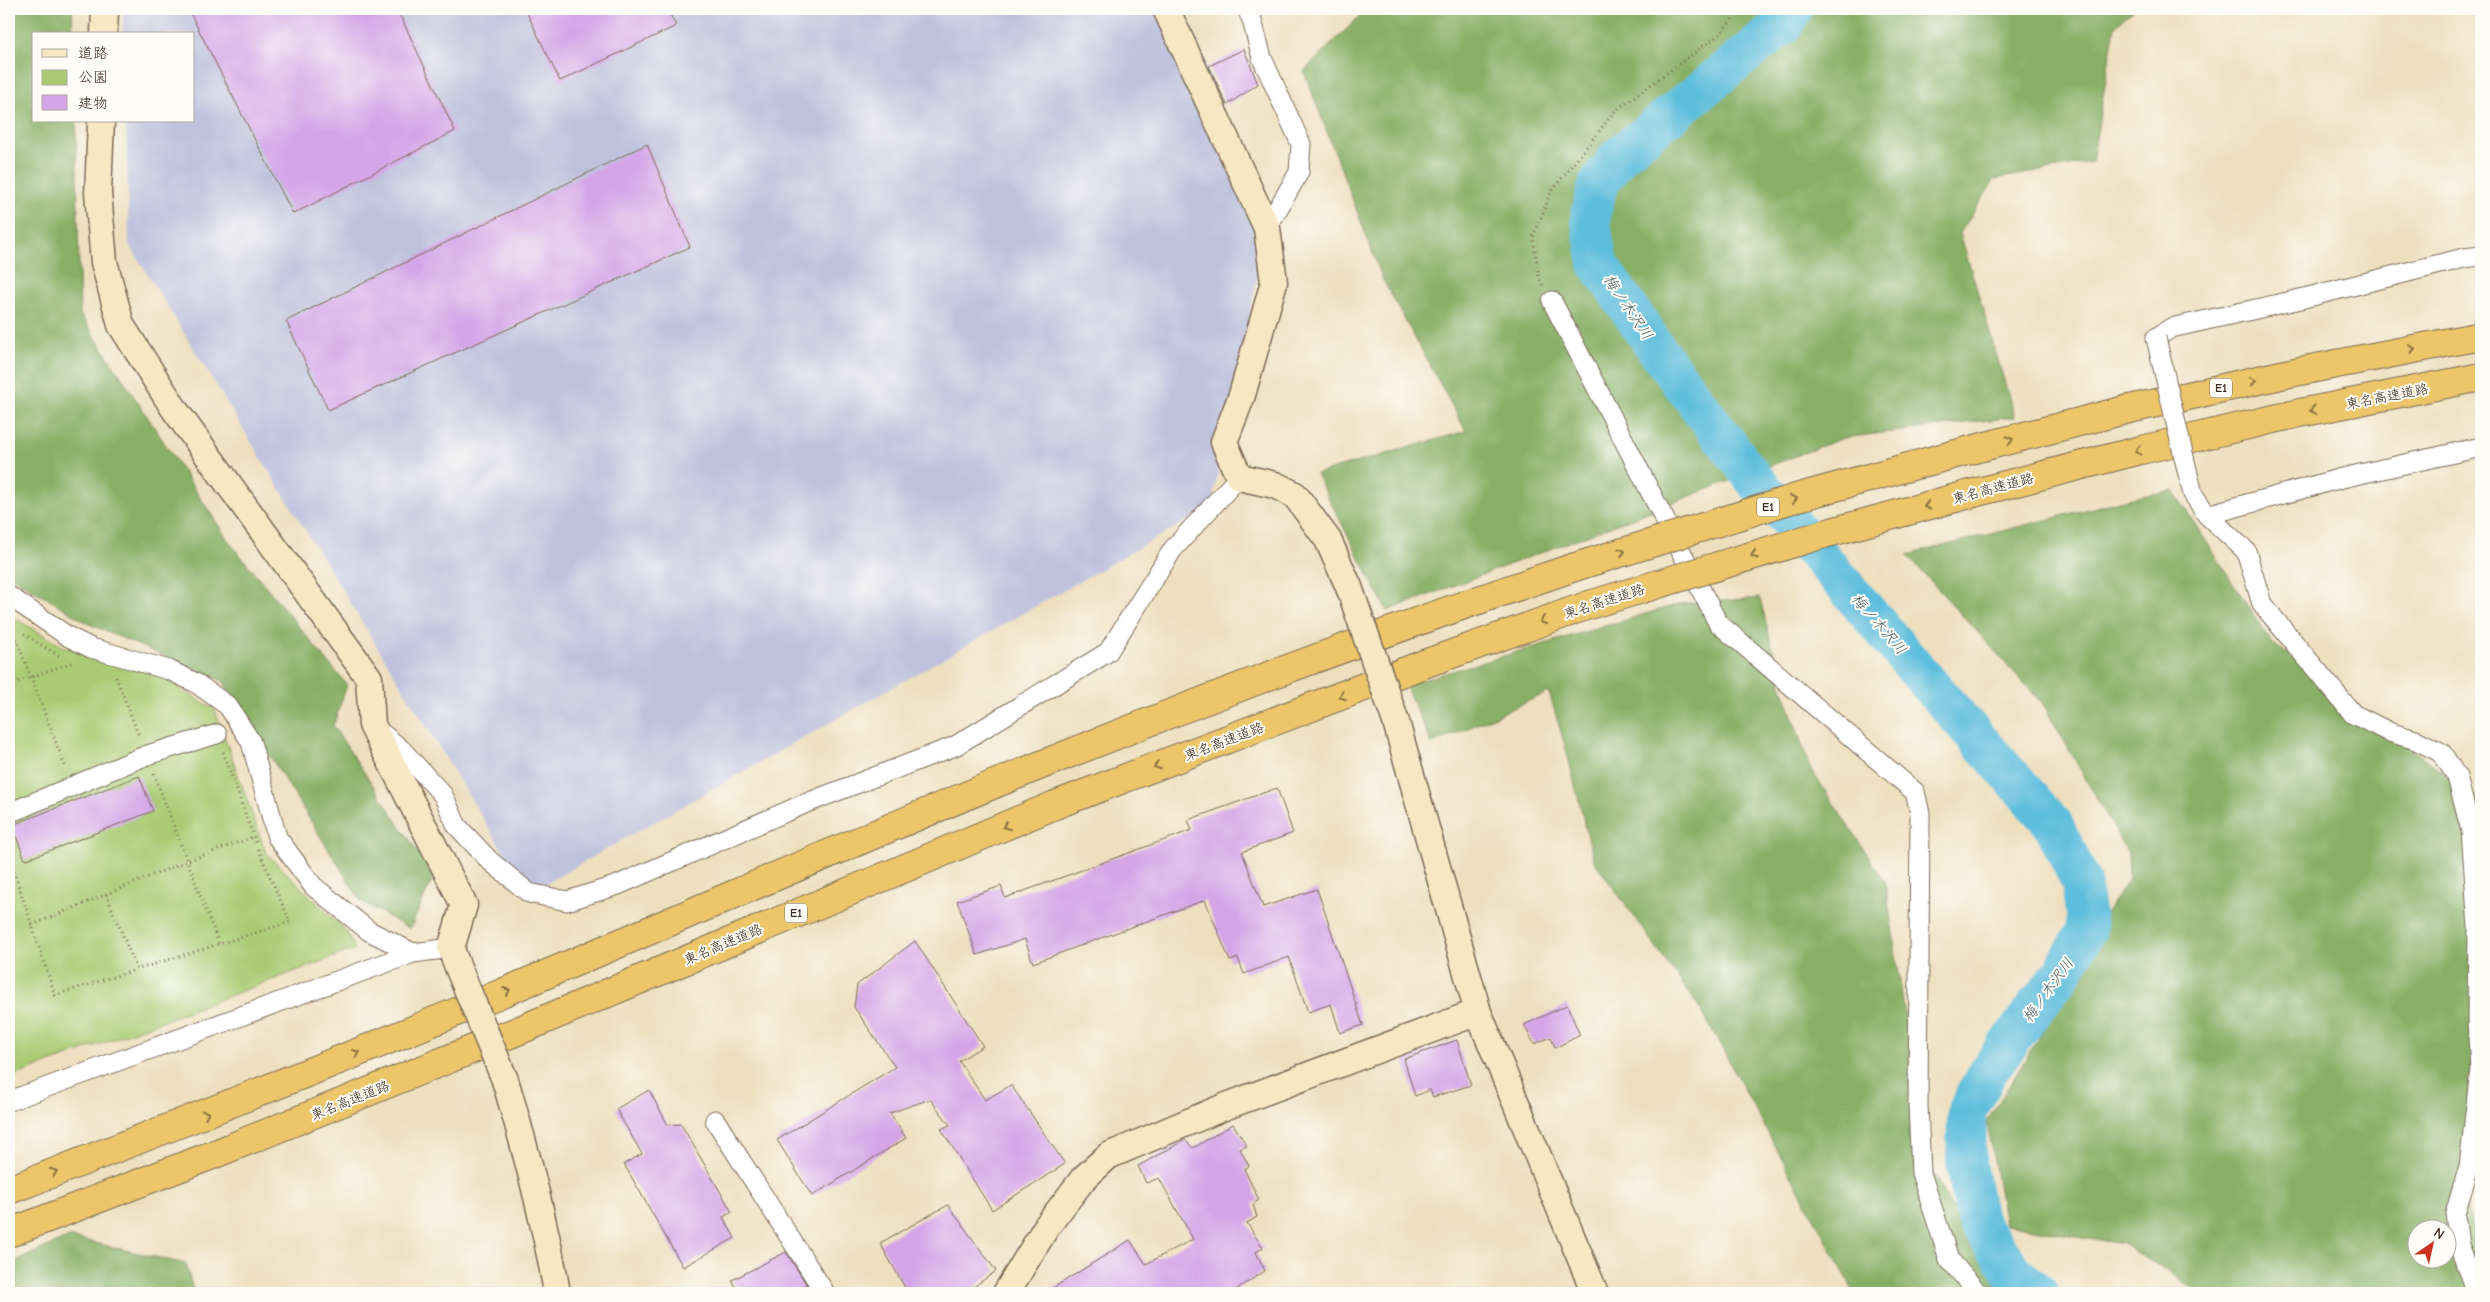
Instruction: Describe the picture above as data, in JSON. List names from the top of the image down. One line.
{"streets":{"highway":["E1","東名高速道路"]},"water":["梅ノ木沢川"],"legend":["道路","公園","建物"],"north":"top right"}
